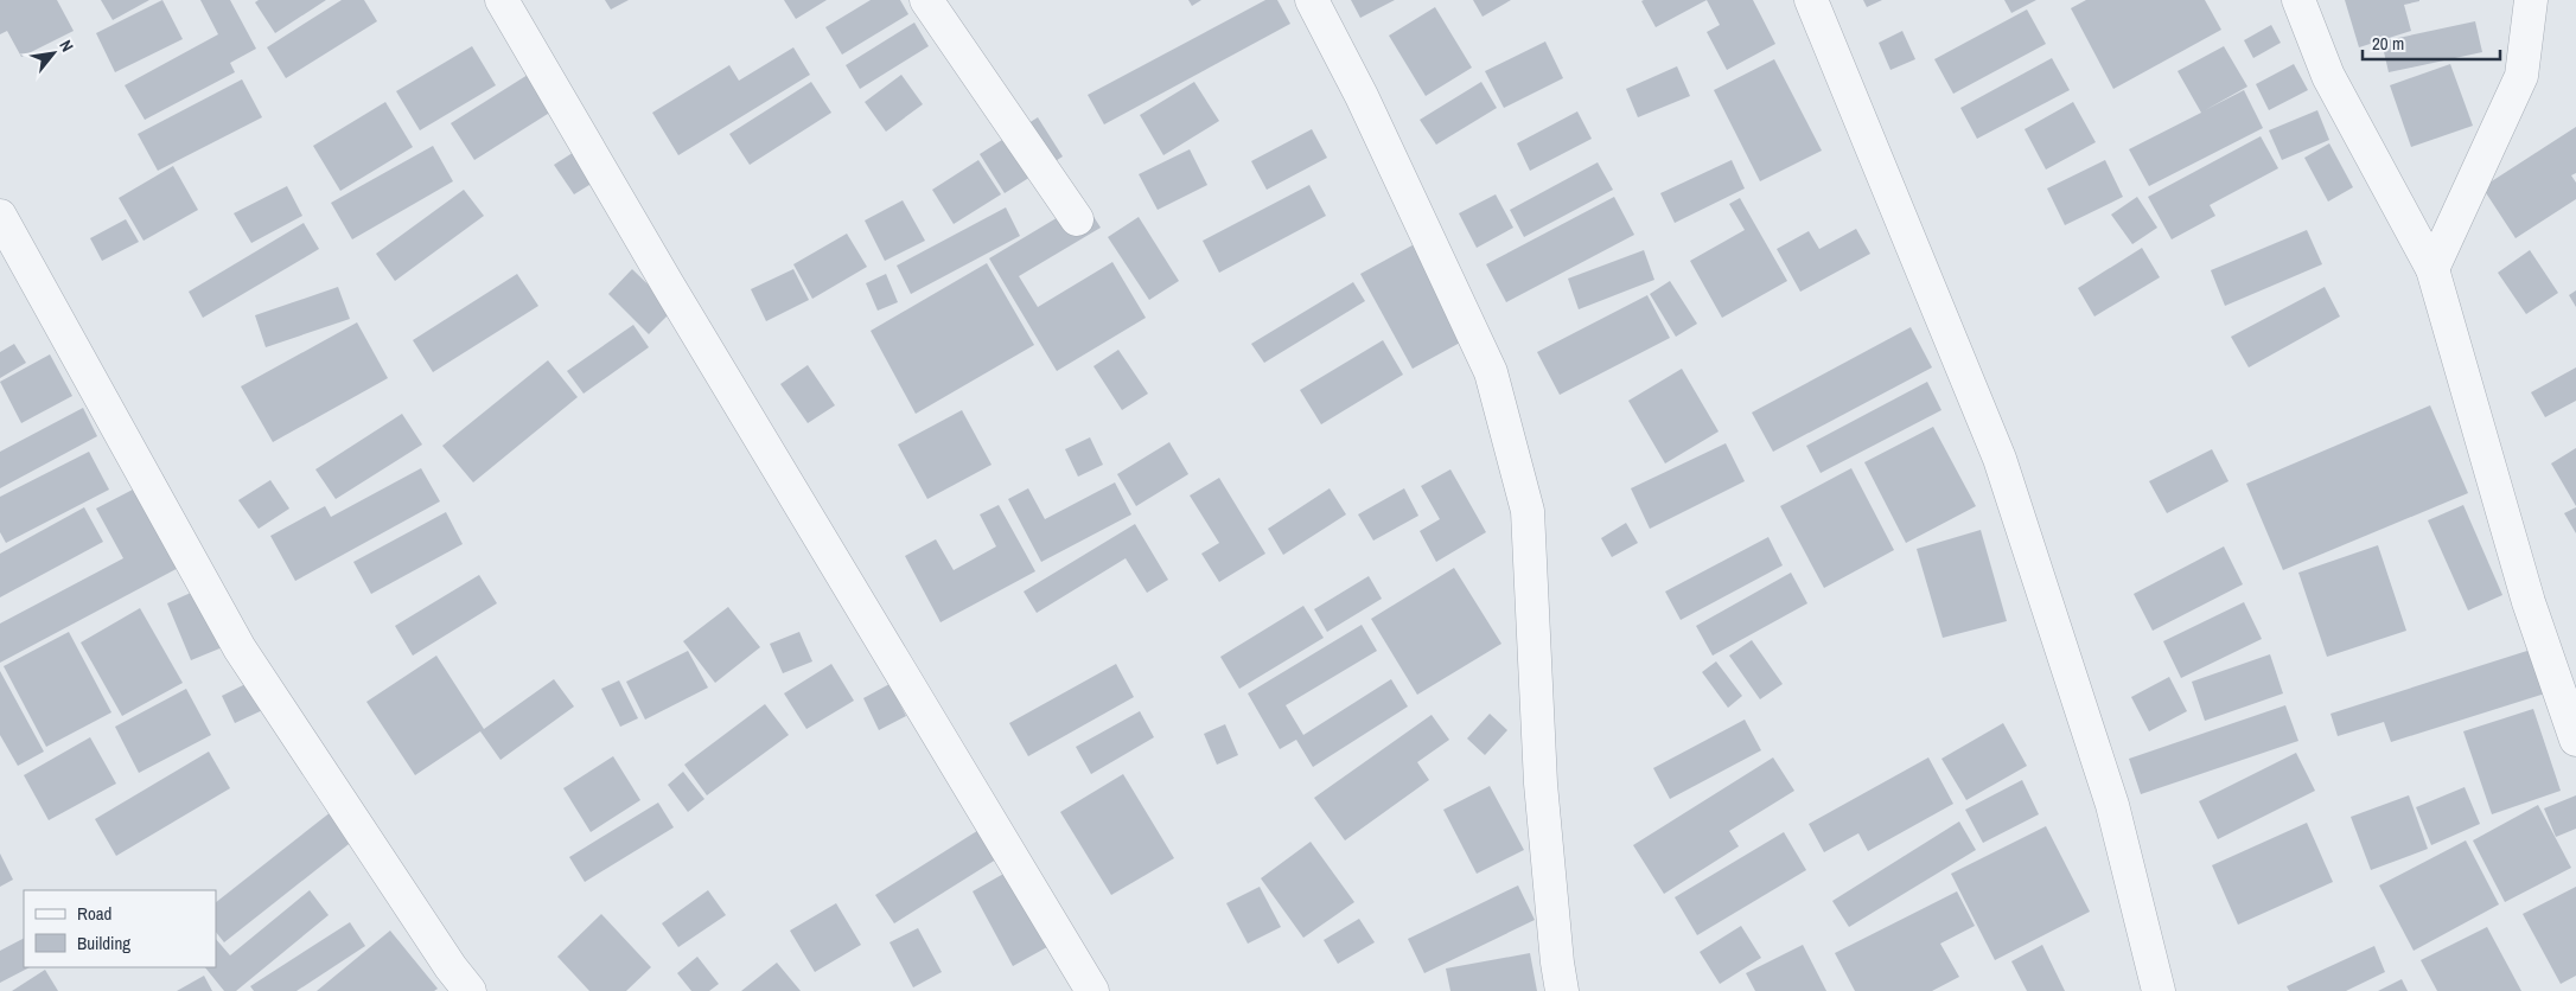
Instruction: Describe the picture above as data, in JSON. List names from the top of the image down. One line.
{"legend":["Road","Building"],"scale_bar":"20 m","north":"top right"}
